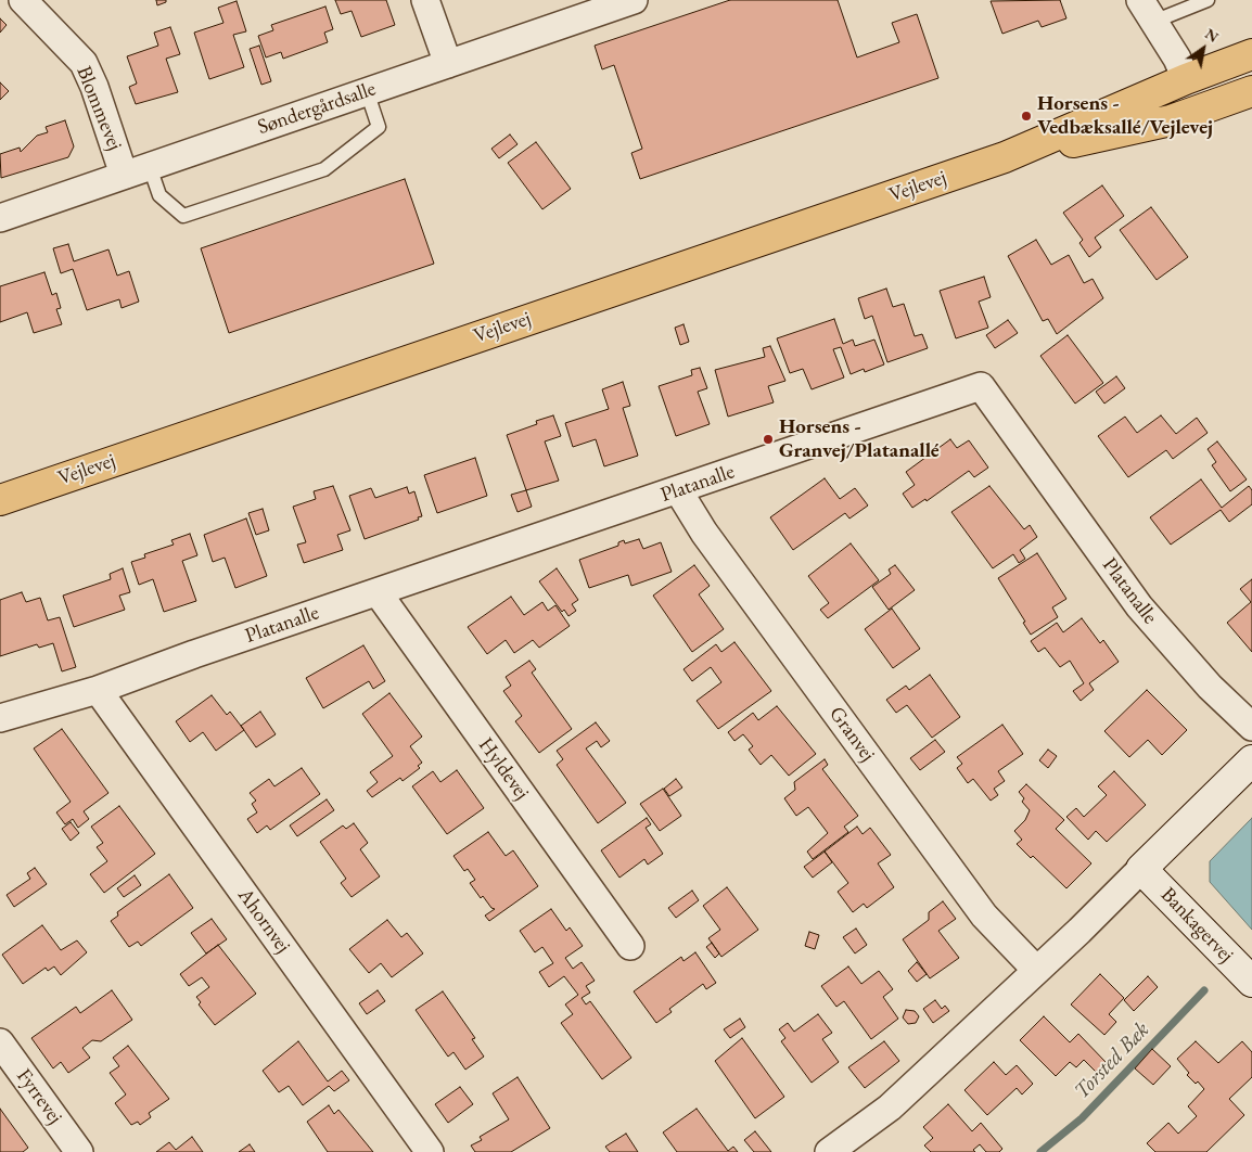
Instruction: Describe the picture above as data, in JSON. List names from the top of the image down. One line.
{"streets":{"main road":["Vejlevej"],"street":["Blommevej","Søndergårdsalle","Platanalle","Granvej","Hyldevej","Ahornvej","Bankagervej","Fyrrevej"]},"crossings":[["Blommevej","Søndergårdsalle"],["Platanalle","Granvej"],["Platanalle","Hyldevej"],["Platanalle","Ahornvej"]],"water":["Torsted Bæk"],"places":["Horsens - Vedbæksallé/Vejlevej","Horsens - Granvej/Platanallé"],"north":"top right"}
